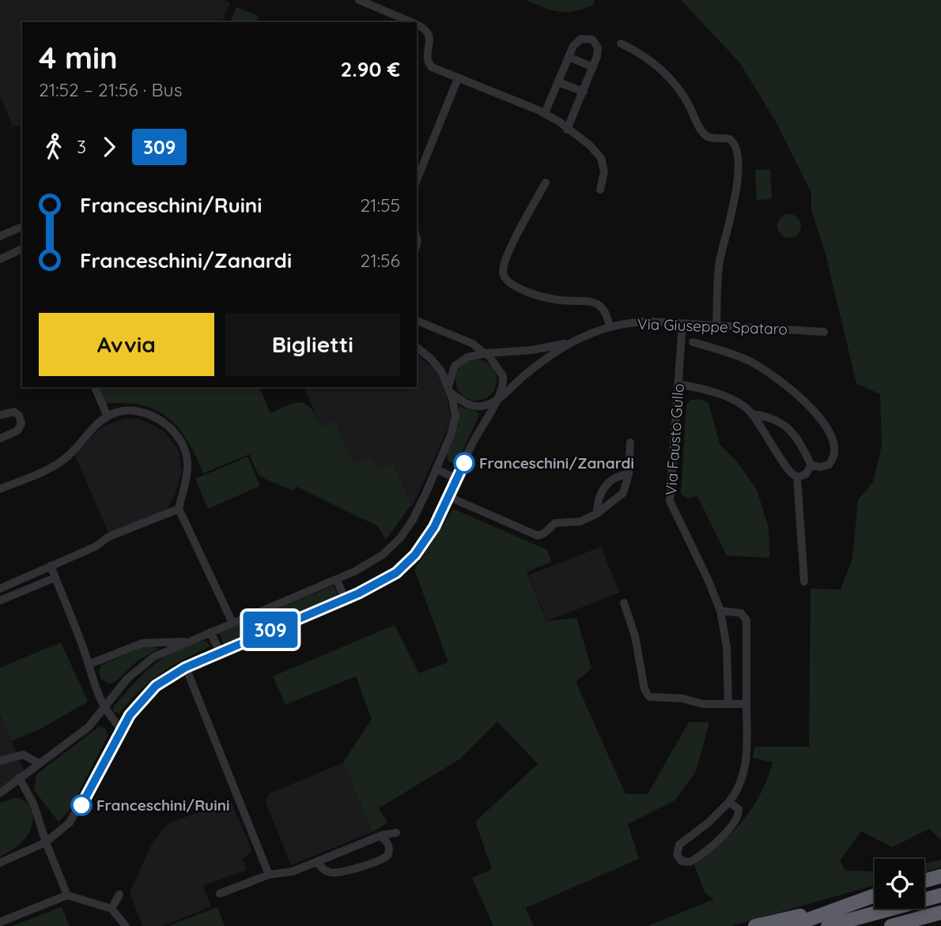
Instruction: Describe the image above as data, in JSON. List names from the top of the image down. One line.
{"streets":{"street":["Via Giuseppe Spataro","Via Fausto Gullo"]},"crossings":[["Via Giuseppe Spataro","Via Fausto Gullo"]],"places":["Franceschini/Zanardi","Franceschini/Ruini"],"lines":["bus line 309"],"page":{"on_map":"309","heading":["4 min","21:52 – 21:56 · Bus","2.90 €"],"legs":["3","309"],"list":[{"name":"Franceschini/Ruini","value":"21:55"},{"name":"Franceschini/Zanardi","value":"21:56"}],"buttons":["Avvia","Biglietti"]}}
